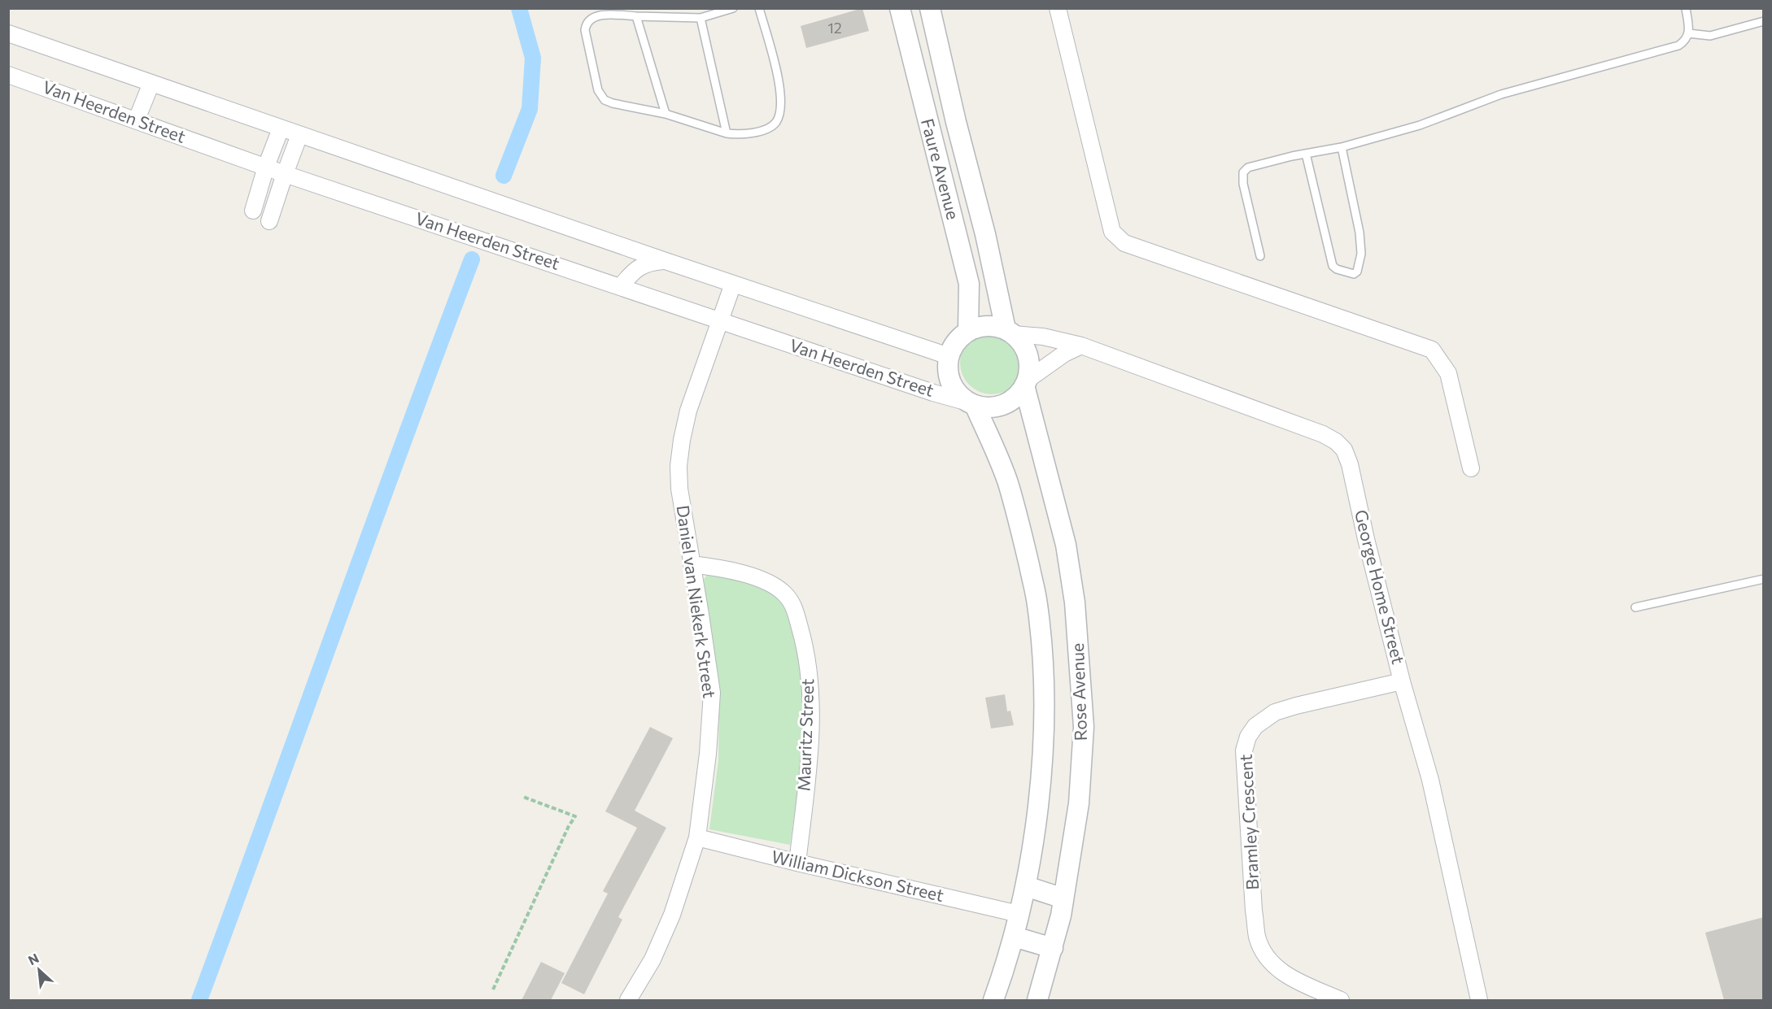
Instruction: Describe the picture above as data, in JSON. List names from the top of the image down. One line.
{"streets":{"street":["Van Heerden Street","Faure Avenue","George Home Street","Daniel van Niekerk Street","Rose Avenue","Mauritz Street","Bramley Crescent","William Dickson Street"]},"crossings":[["Van Heerden Street","Faure Avenue"],["Van Heerden Street","George Home Street"],["Van Heerden Street","Daniel van Niekerk Street"],["Van Heerden Street","Rose Avenue"],["Faure Avenue","George Home Street"],["Faure Avenue","Rose Avenue"],["George Home Street","Rose Avenue"],["George Home Street","Bramley Crescent"],["Daniel van Niekerk Street","Mauritz Street"],["Daniel van Niekerk Street","William Dickson Street"],["Mauritz Street","William Dickson Street"]],"house_numbers":["12"],"north":"top left"}
